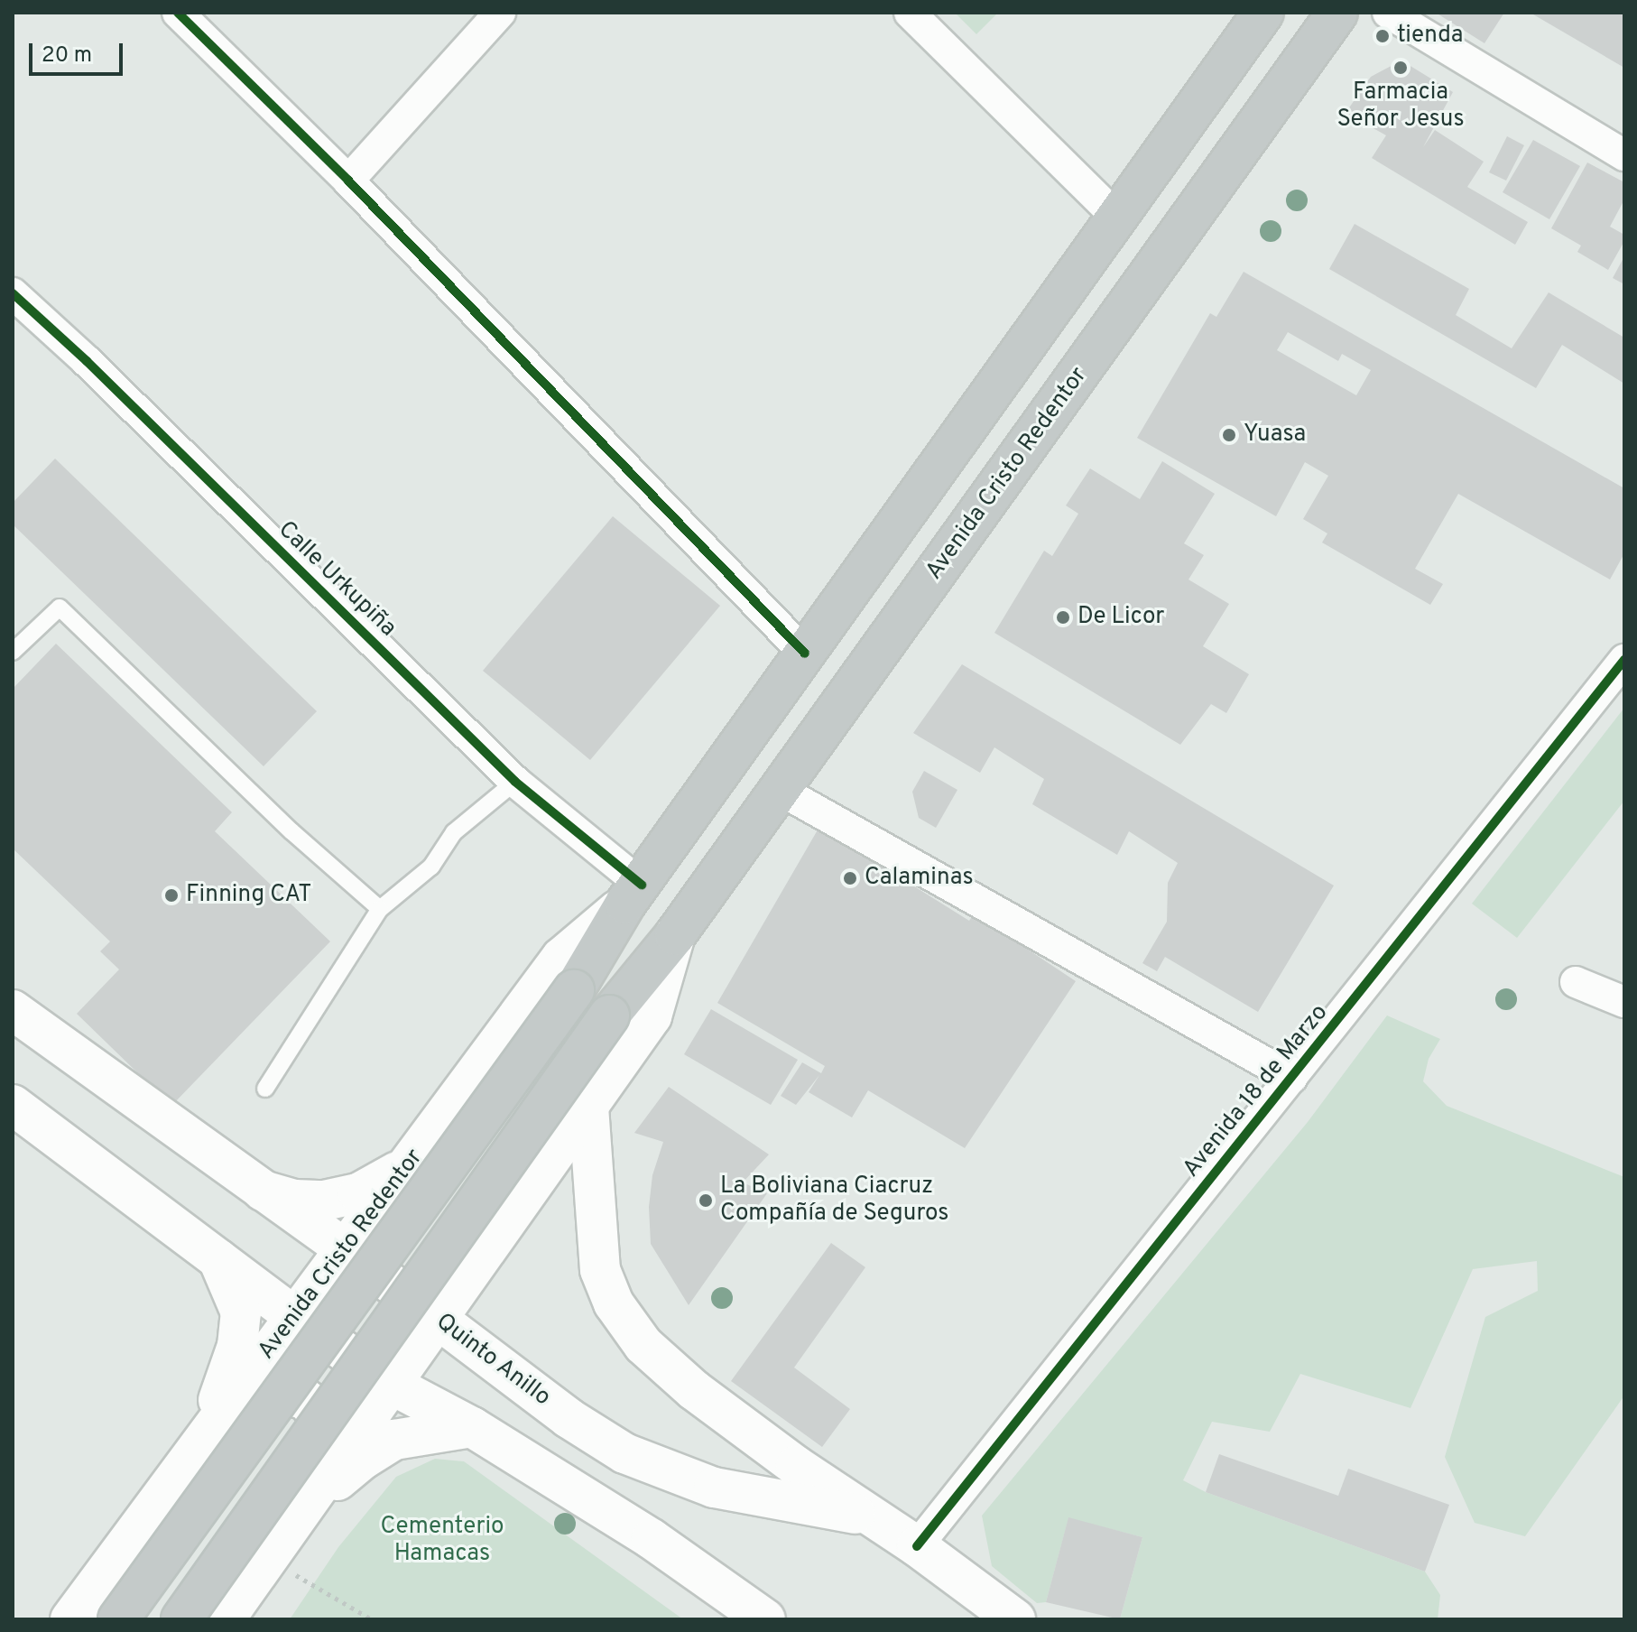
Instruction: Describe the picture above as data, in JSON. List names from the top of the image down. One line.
{"streets":{"highway":["Avenida Cristo Redentor"],"main road":["Quinto Anillo"],"street":["Calle Urkupiña","Avenida 18 de Marzo"]},"crossings":[["Avenida Cristo Redentor","Calle Urkupiña"],["Avenida Cristo Redentor","Quinto Anillo"],["Avenida 18 de Marzo","Quinto Anillo"]],"parks":["Cementerio Hamacas"],"places":["tienda","Farmacia Señor Jesus","Yuasa","De Licor","Calaminas","Finning CAT","La Boliviana Ciacruz Compañía de Seguros"],"scale_bar":"20 m"}
